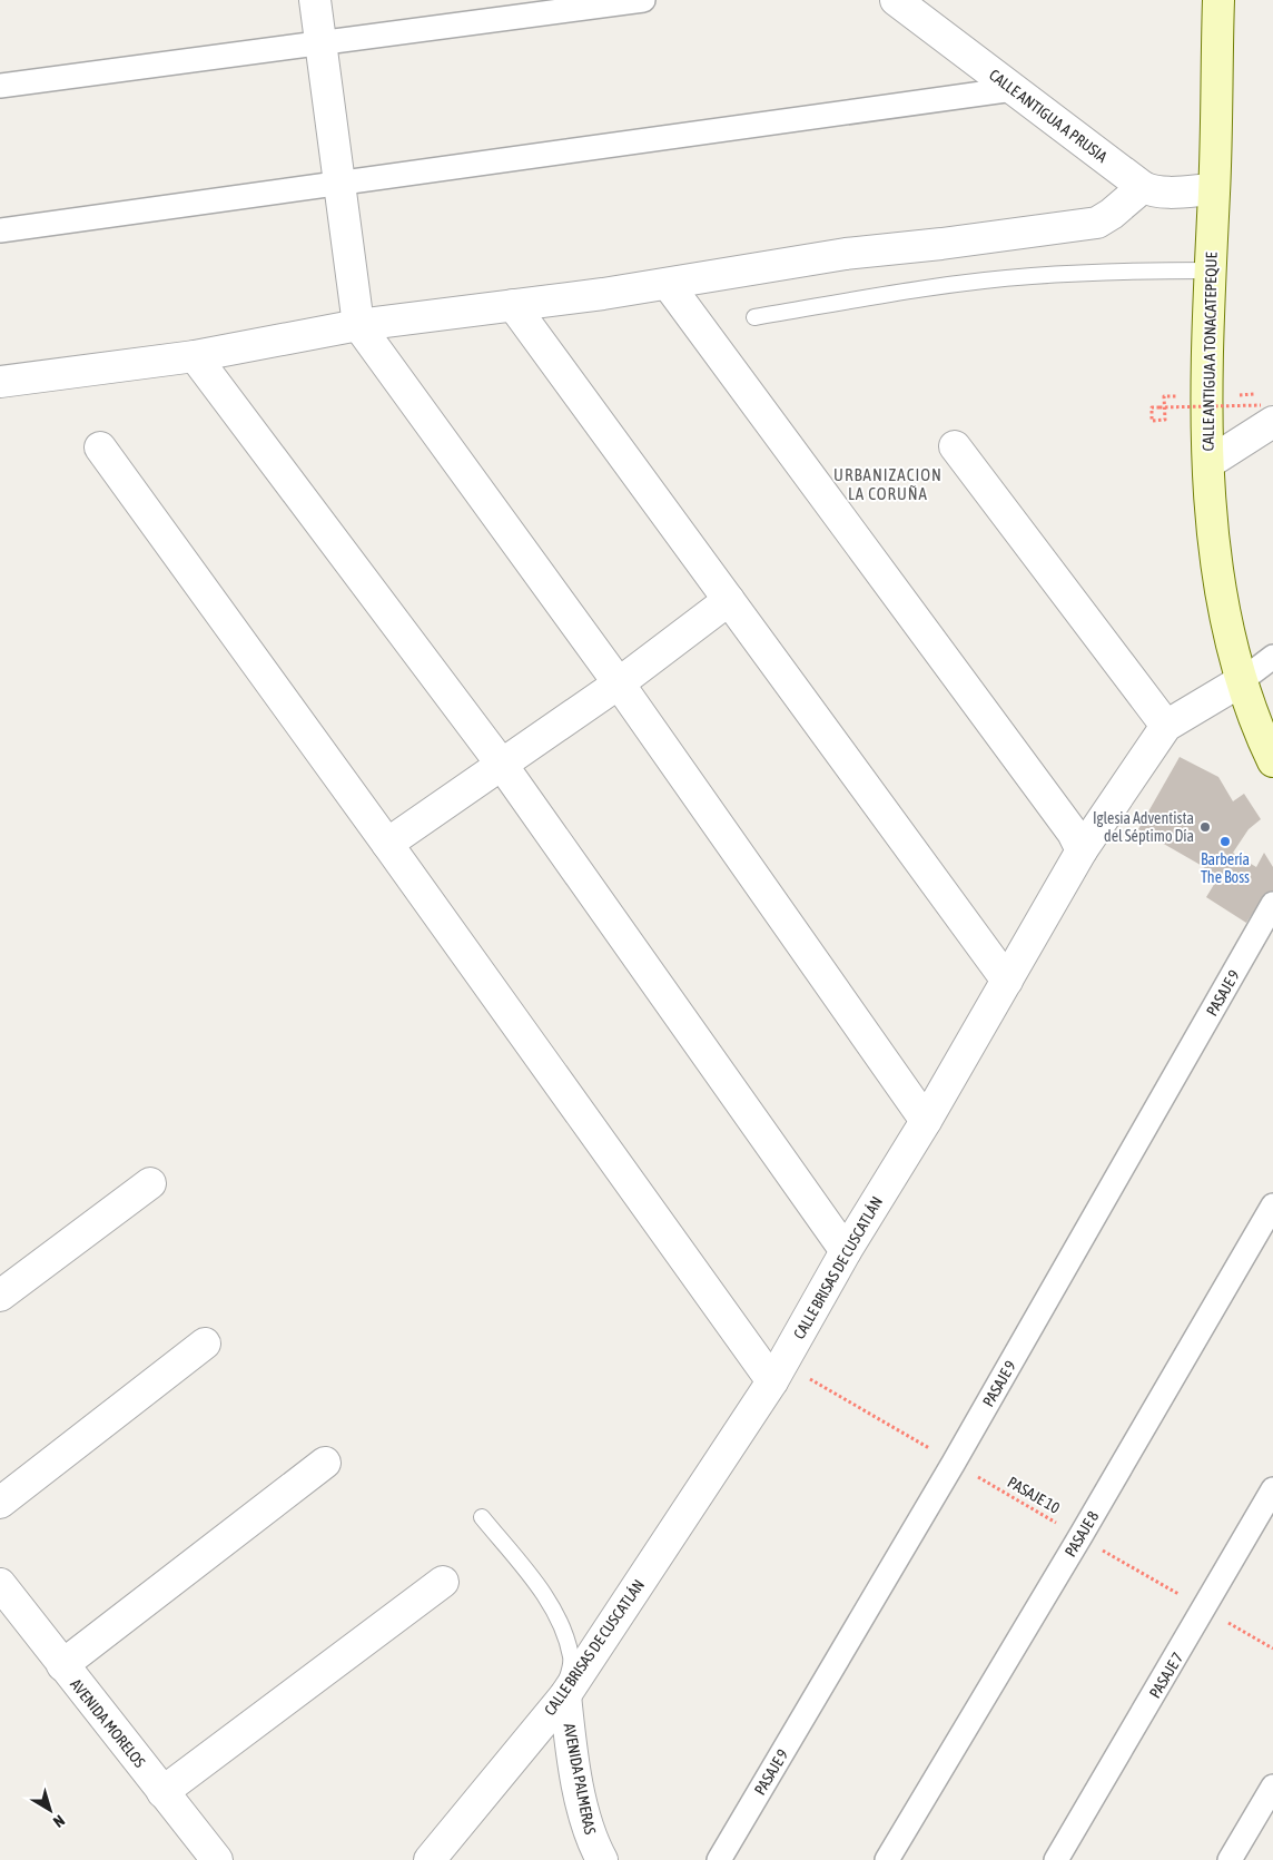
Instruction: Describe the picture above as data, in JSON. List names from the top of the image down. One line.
{"streets":{"main road":["CALLE ANTIGUA A TONACATEPEQUE"],"street":["CALLE ANTIGUA A PRUSIA","PASAJE 9","CALLE BRISAS DE CUSCATLÁN","PASAJE 8","PASAJE 7","AVENIDA MORELOS","AVENIDA PALMERAS"],"path":["PASAJE 10"]},"crossings":[["CALLE ANTIGUA A PRUSIA","CALLE ANTIGUA A TONACATEPEQUE"],["CALLE ANTIGUA A TONACATEPEQUE","CALLE BRISAS DE CUSCATLÁN"],["PASAJE 9","PASAJE 10"],["CALLE BRISAS DE CUSCATLÁN","PASAJE 10"],["CALLE BRISAS DE CUSCATLÁN","AVENIDA PALMERAS"],["PASAJE 10","PASAJE 8"],["PASAJE 10","PASAJE 7"]],"districts":["URBANIZACION LA CORUÑA"],"places":["Iglesia Adventista del Séptimo Día","Barbería The Boss"],"north":"bottom right"}
